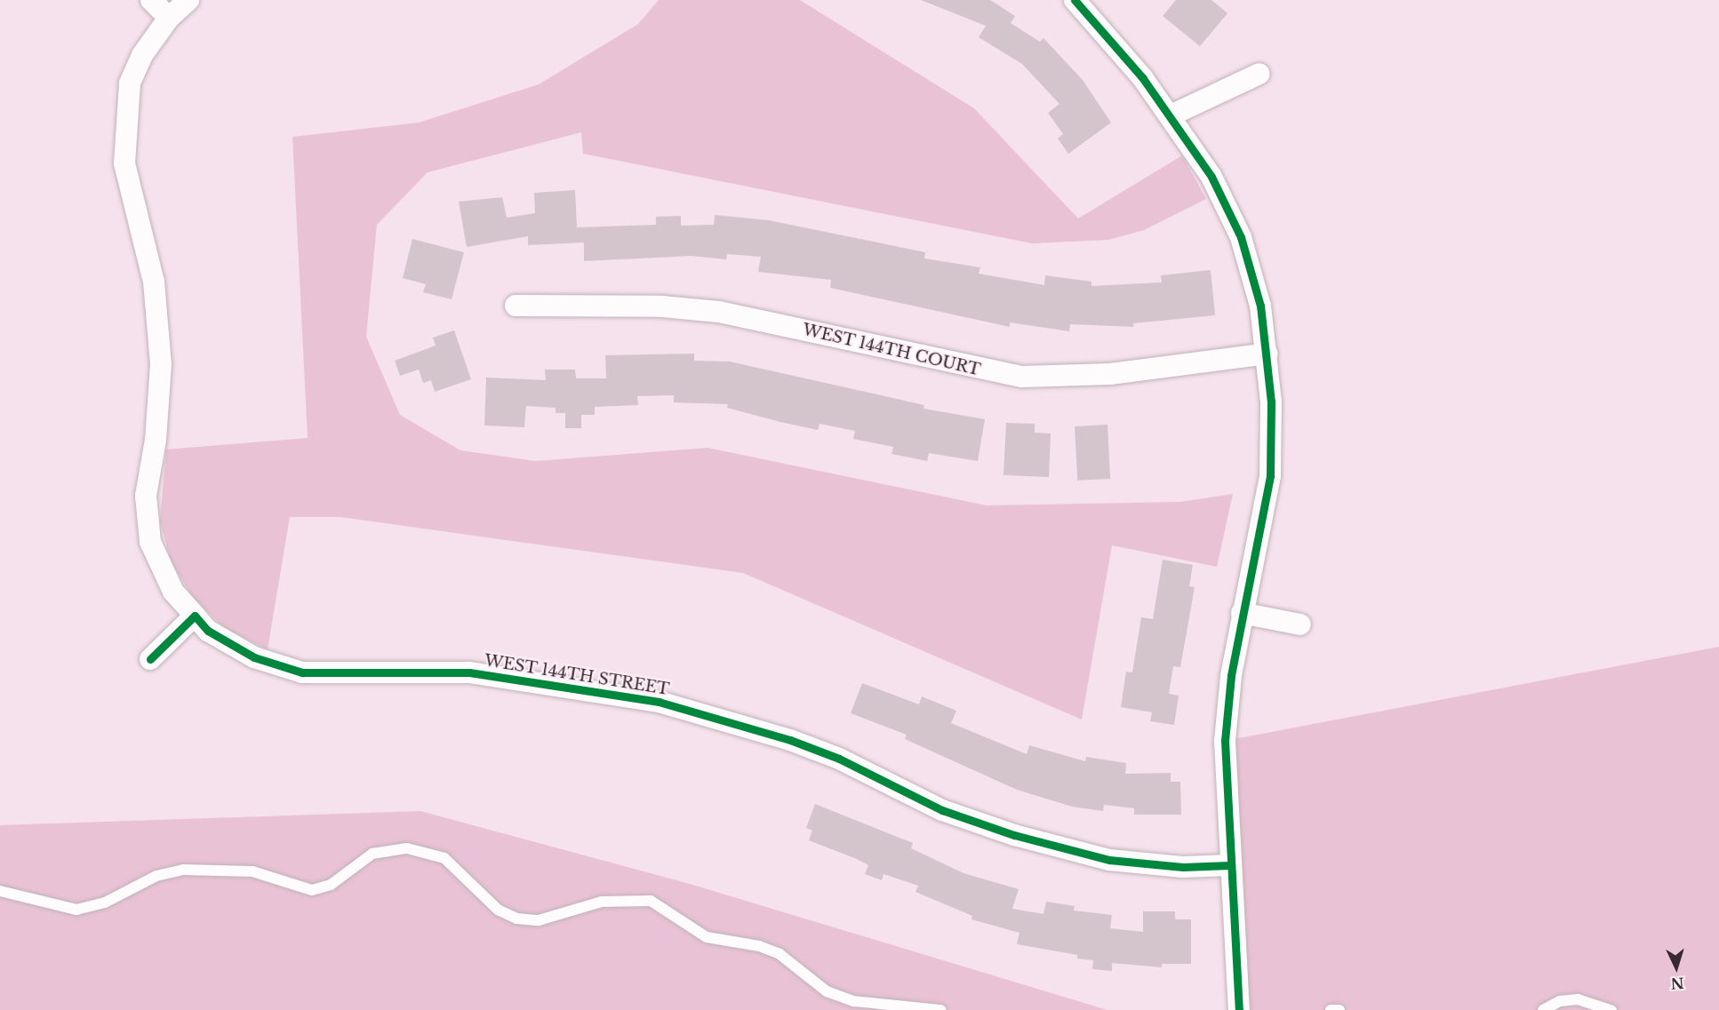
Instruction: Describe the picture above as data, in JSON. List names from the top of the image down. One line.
{"streets":{"street":["WEST 144TH COURT","WEST 144TH STREET"]},"north":"bottom"}
